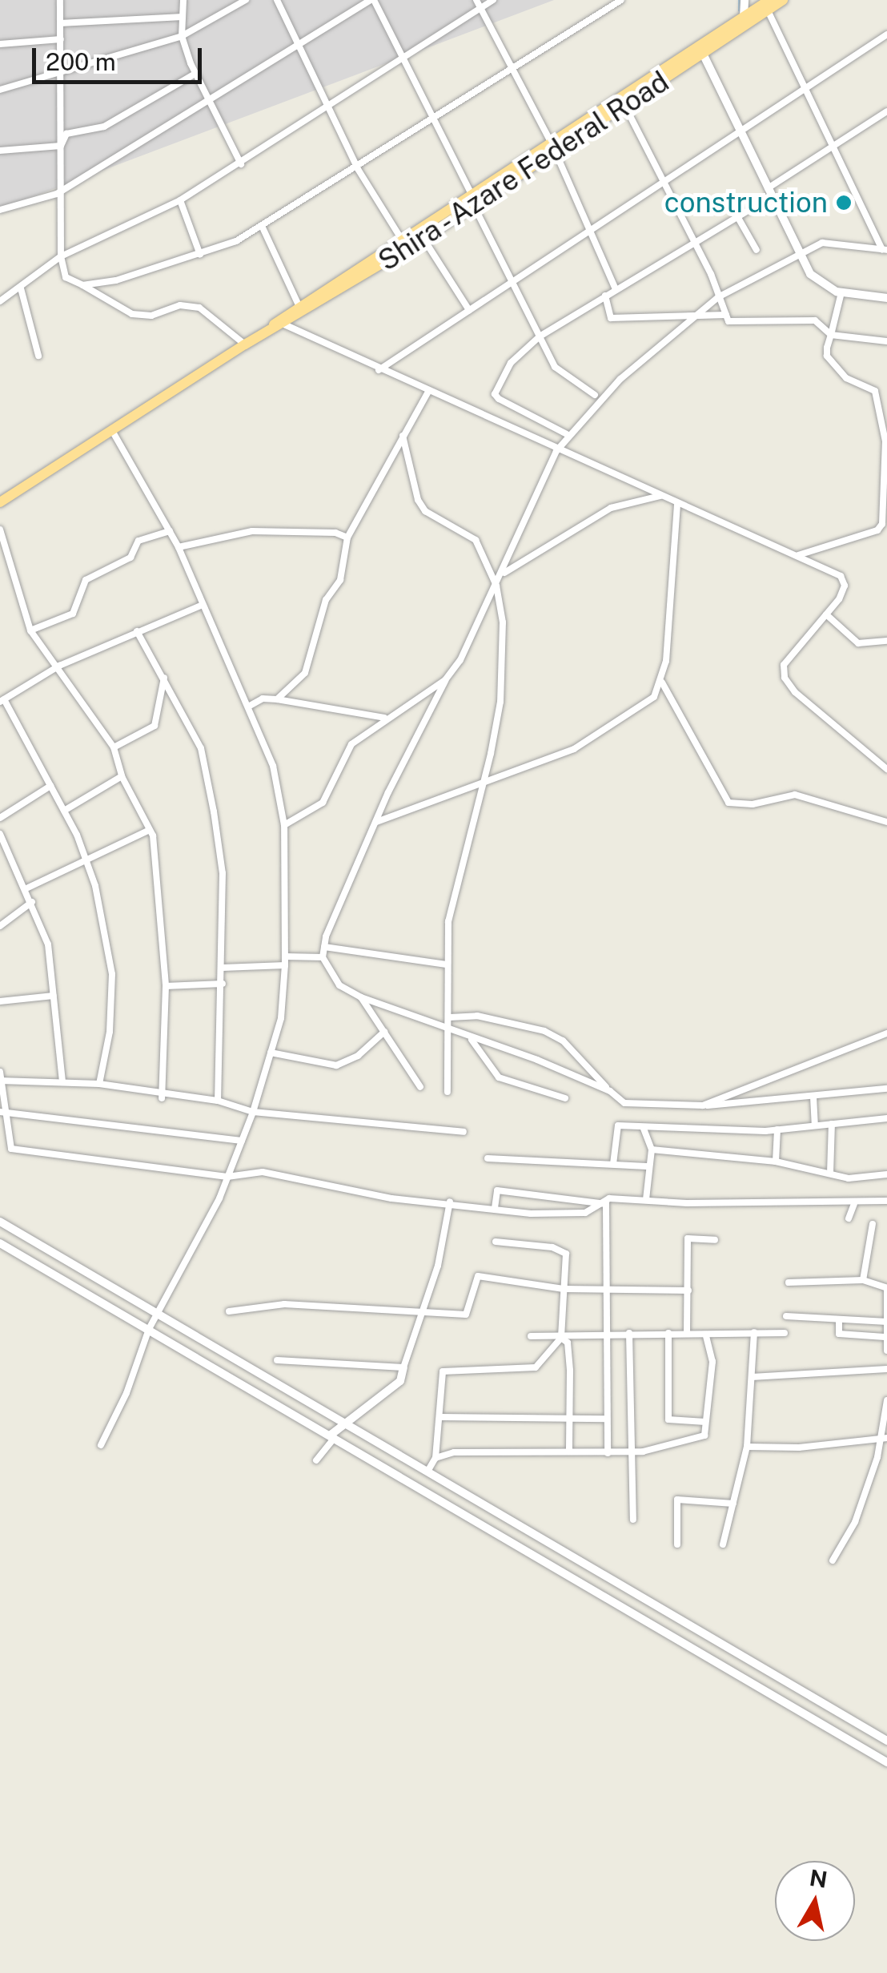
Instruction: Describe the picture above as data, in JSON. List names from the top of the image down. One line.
{"streets":{"main road":["Shira - Azare Federal Road"]},"places":["construction"],"scale_bar":"200 m","north":"top"}
